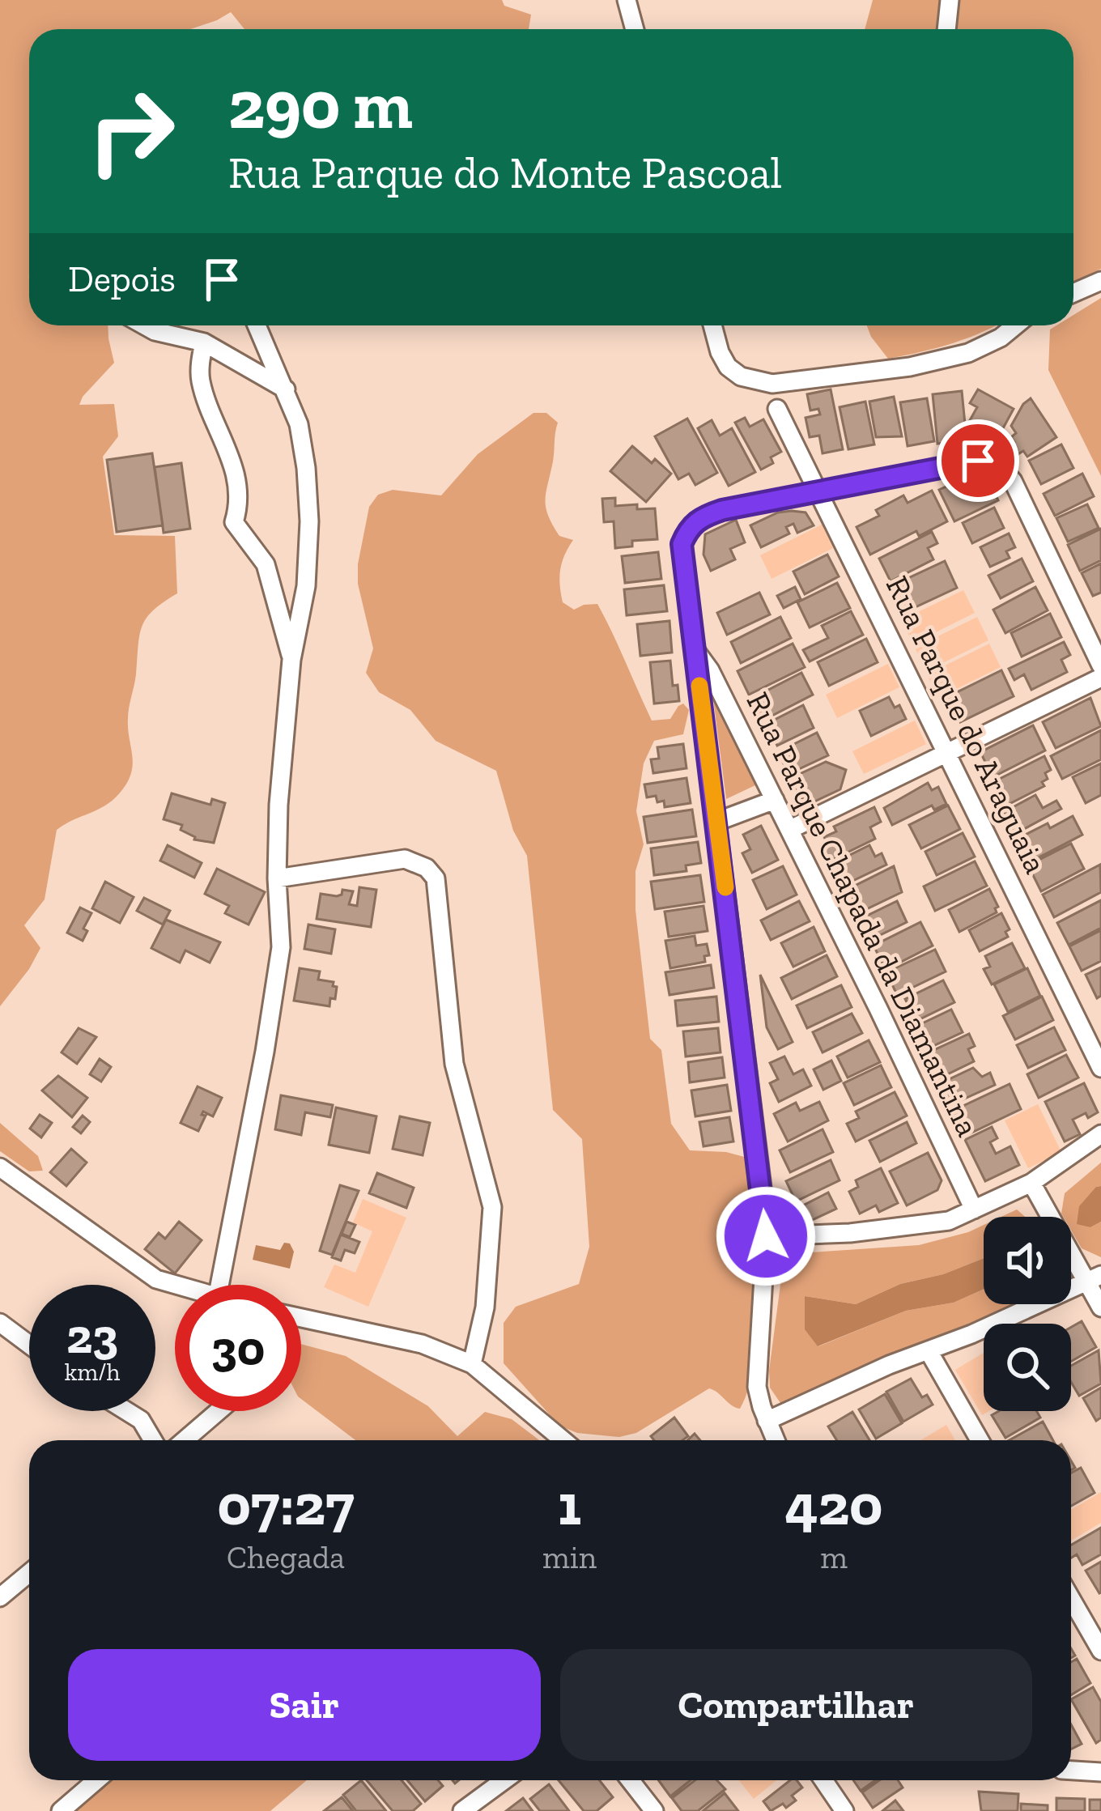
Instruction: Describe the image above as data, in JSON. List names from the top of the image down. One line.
{"streets":{"street":["Rua Parque do Araguaia","Rua Parque Chapada da Diamantina"]},"page":{"turn":["290 m","Rua Parque do Monte Pascoal"],"then":"Depois","speed":"23 km/h","limit":"30","eta":["07:27","Chegada","1","min","420","m"],"buttons":["Sair","Compartilhar"]}}
